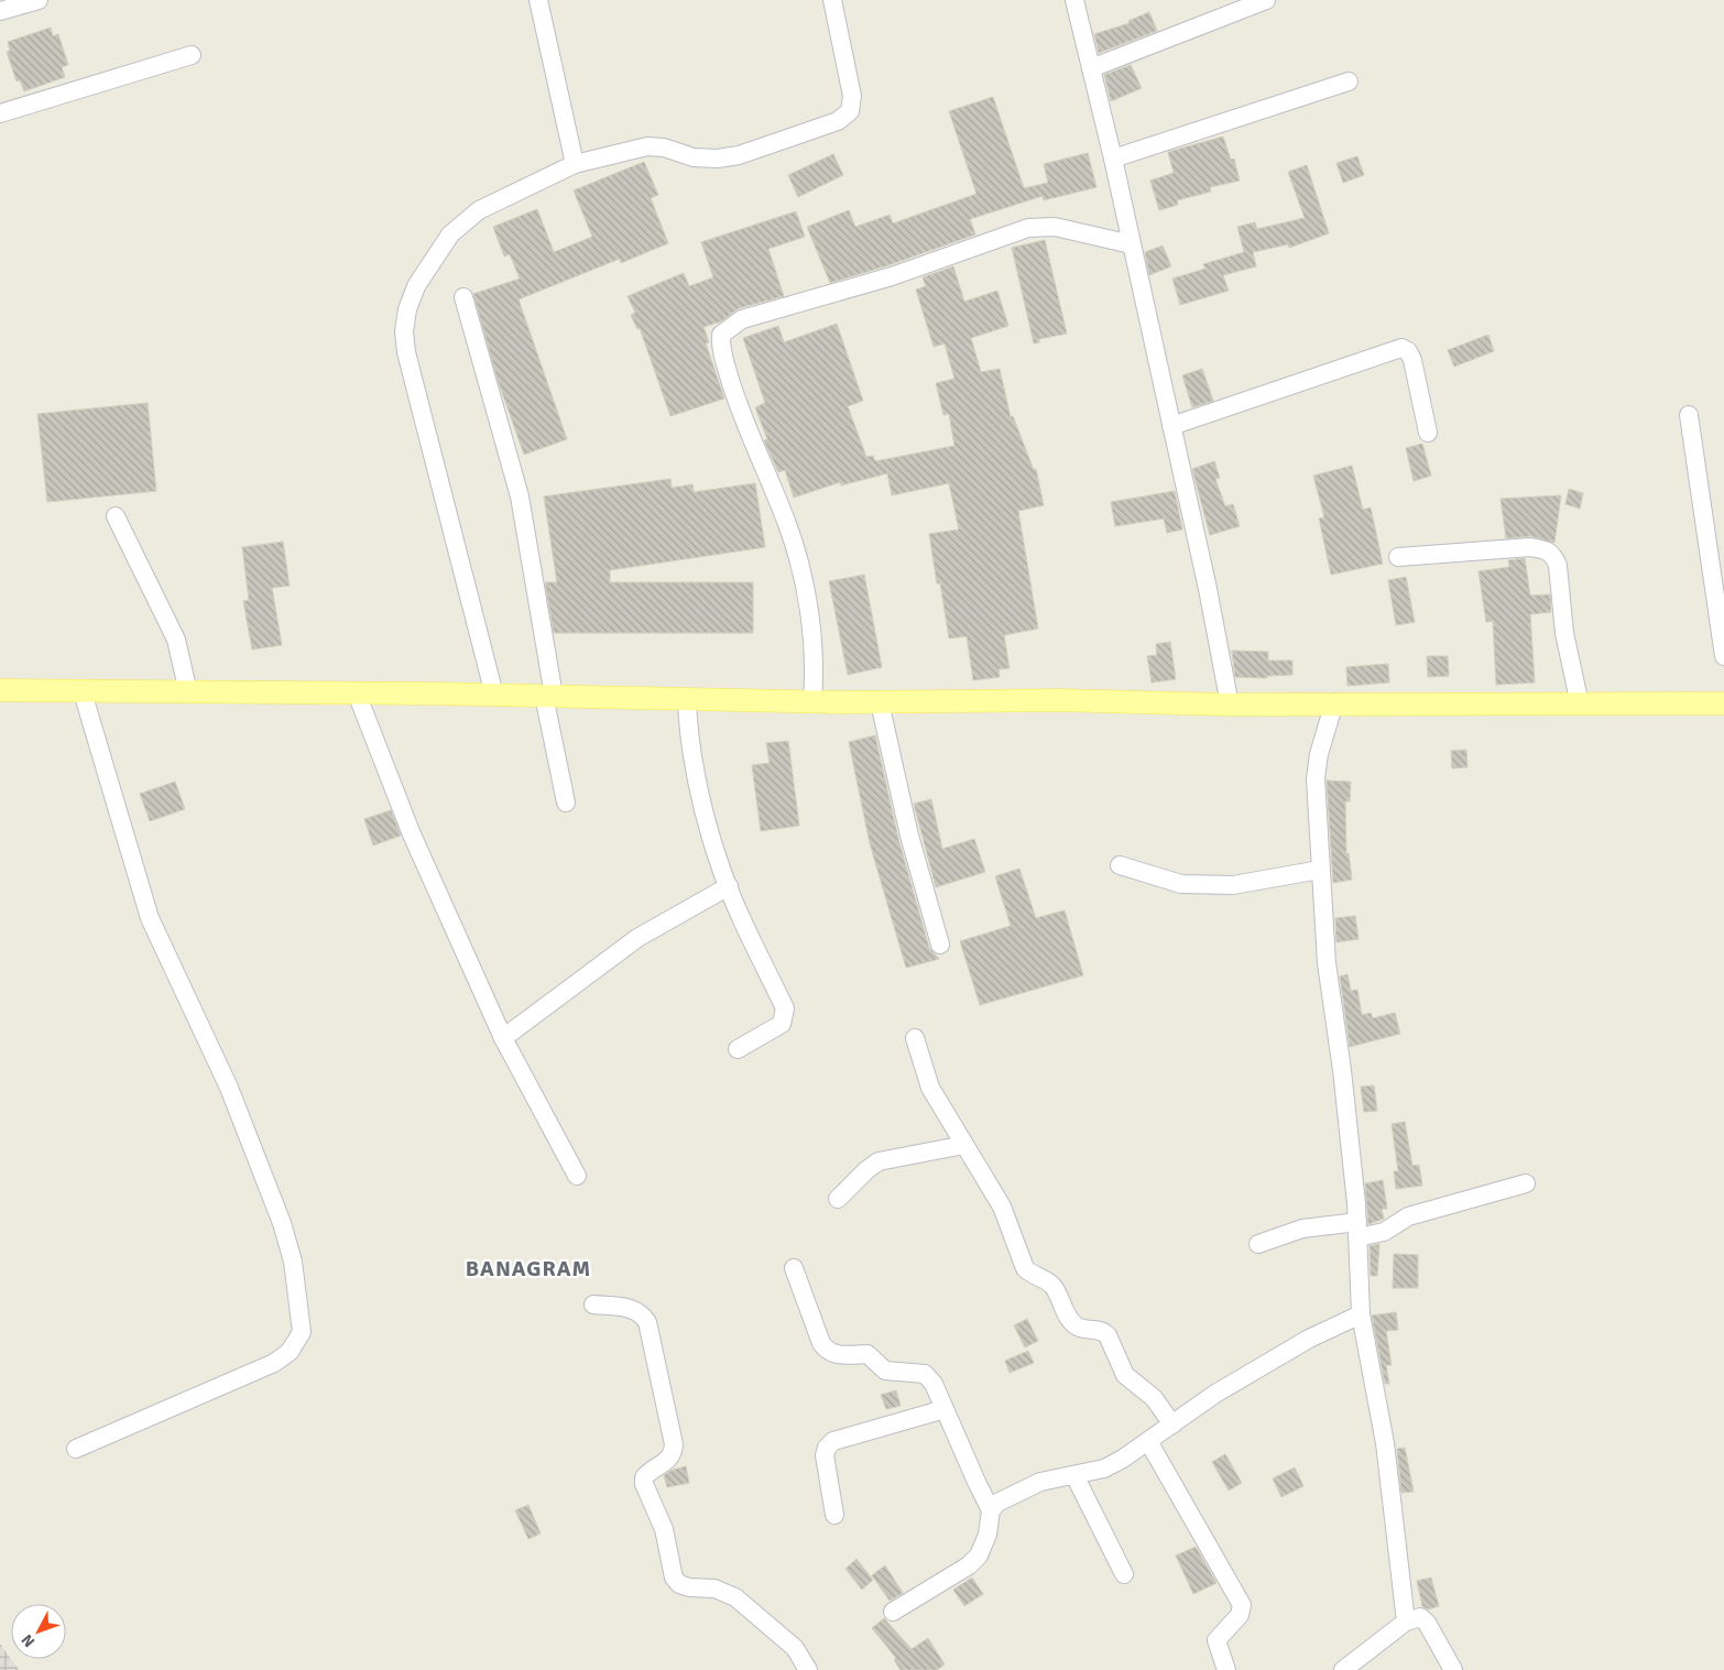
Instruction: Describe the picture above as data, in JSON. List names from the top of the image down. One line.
{"districts":["BANAGRAM"],"north":"bottom left"}
